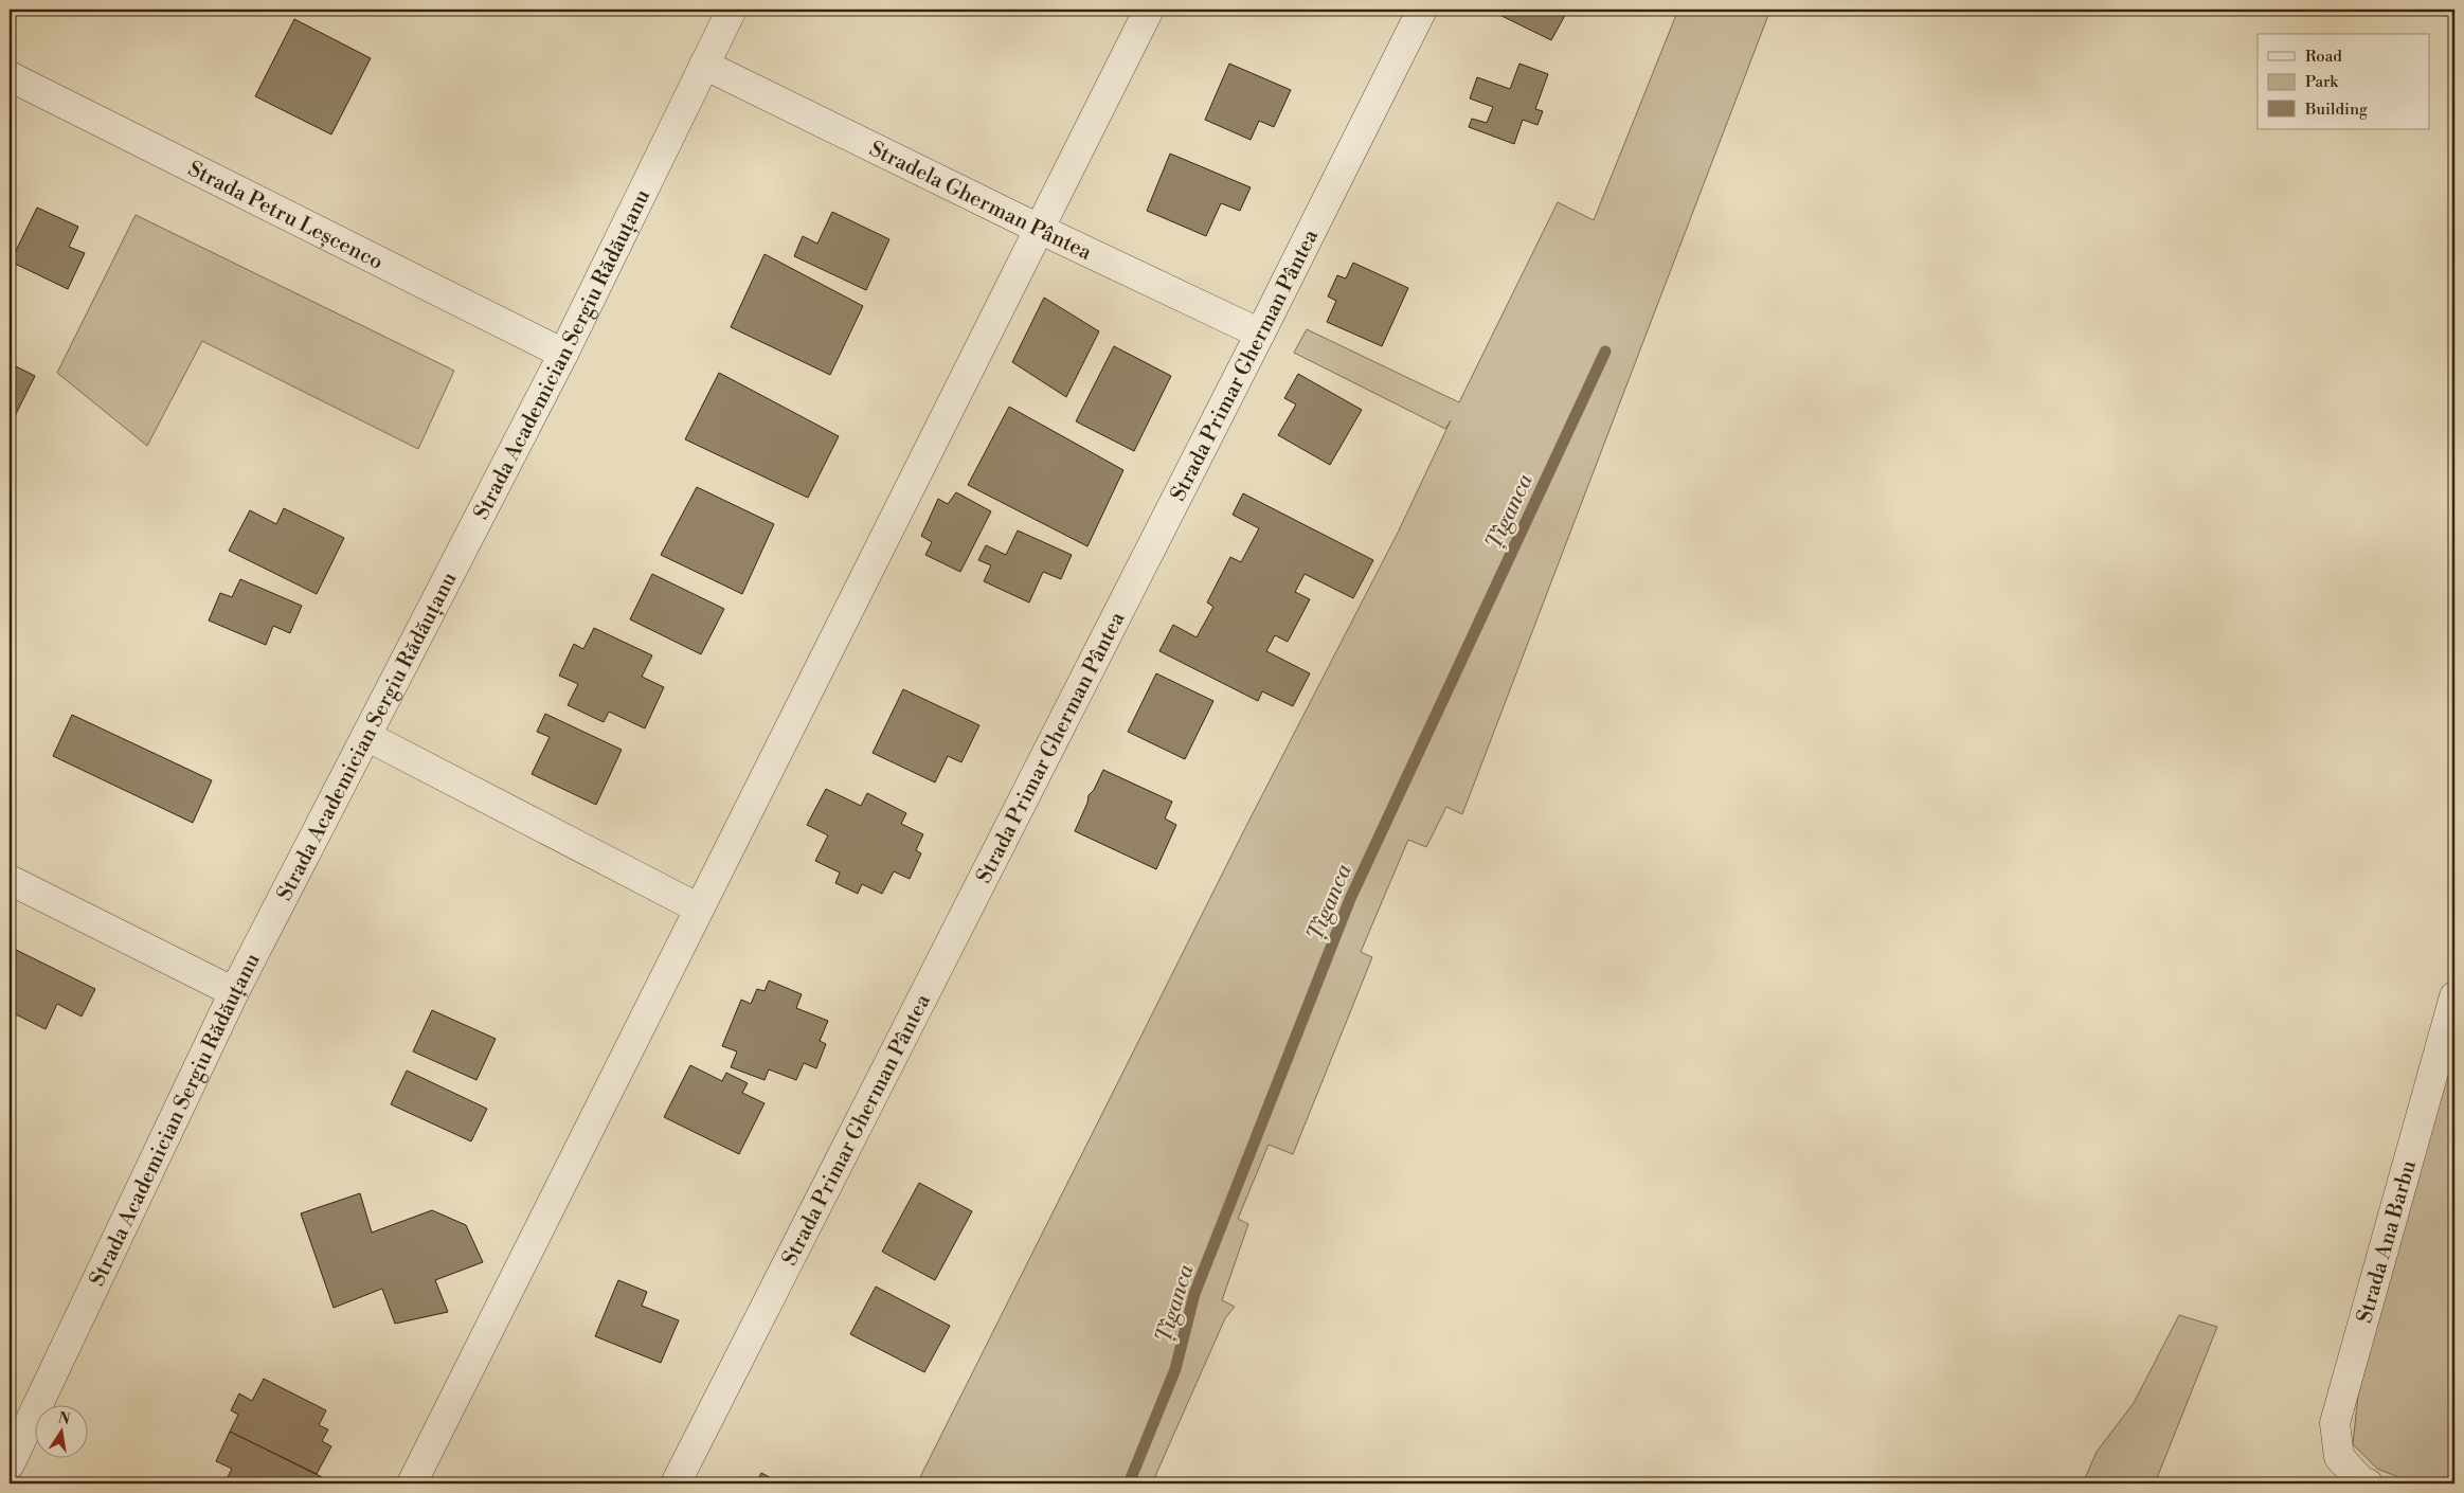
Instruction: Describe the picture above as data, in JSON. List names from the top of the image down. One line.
{"streets":{"street":["Stradela Gherman Pântea","Strada Petru Leșcenco","Strada Academician Sergiu Rădăuțanu","Strada Primar Gherman Pântea","Strada Ana Barbu"]},"crossings":[["Stradela Gherman Pântea","Strada Academician Sergiu Rădăuțanu"],["Stradela Gherman Pântea","Strada Primar Gherman Pântea"],["Strada Petru Leșcenco","Strada Academician Sergiu Rădăuțanu"]],"water":["Țîganca"],"legend":["Road","Park","Building"],"north":"top"}
